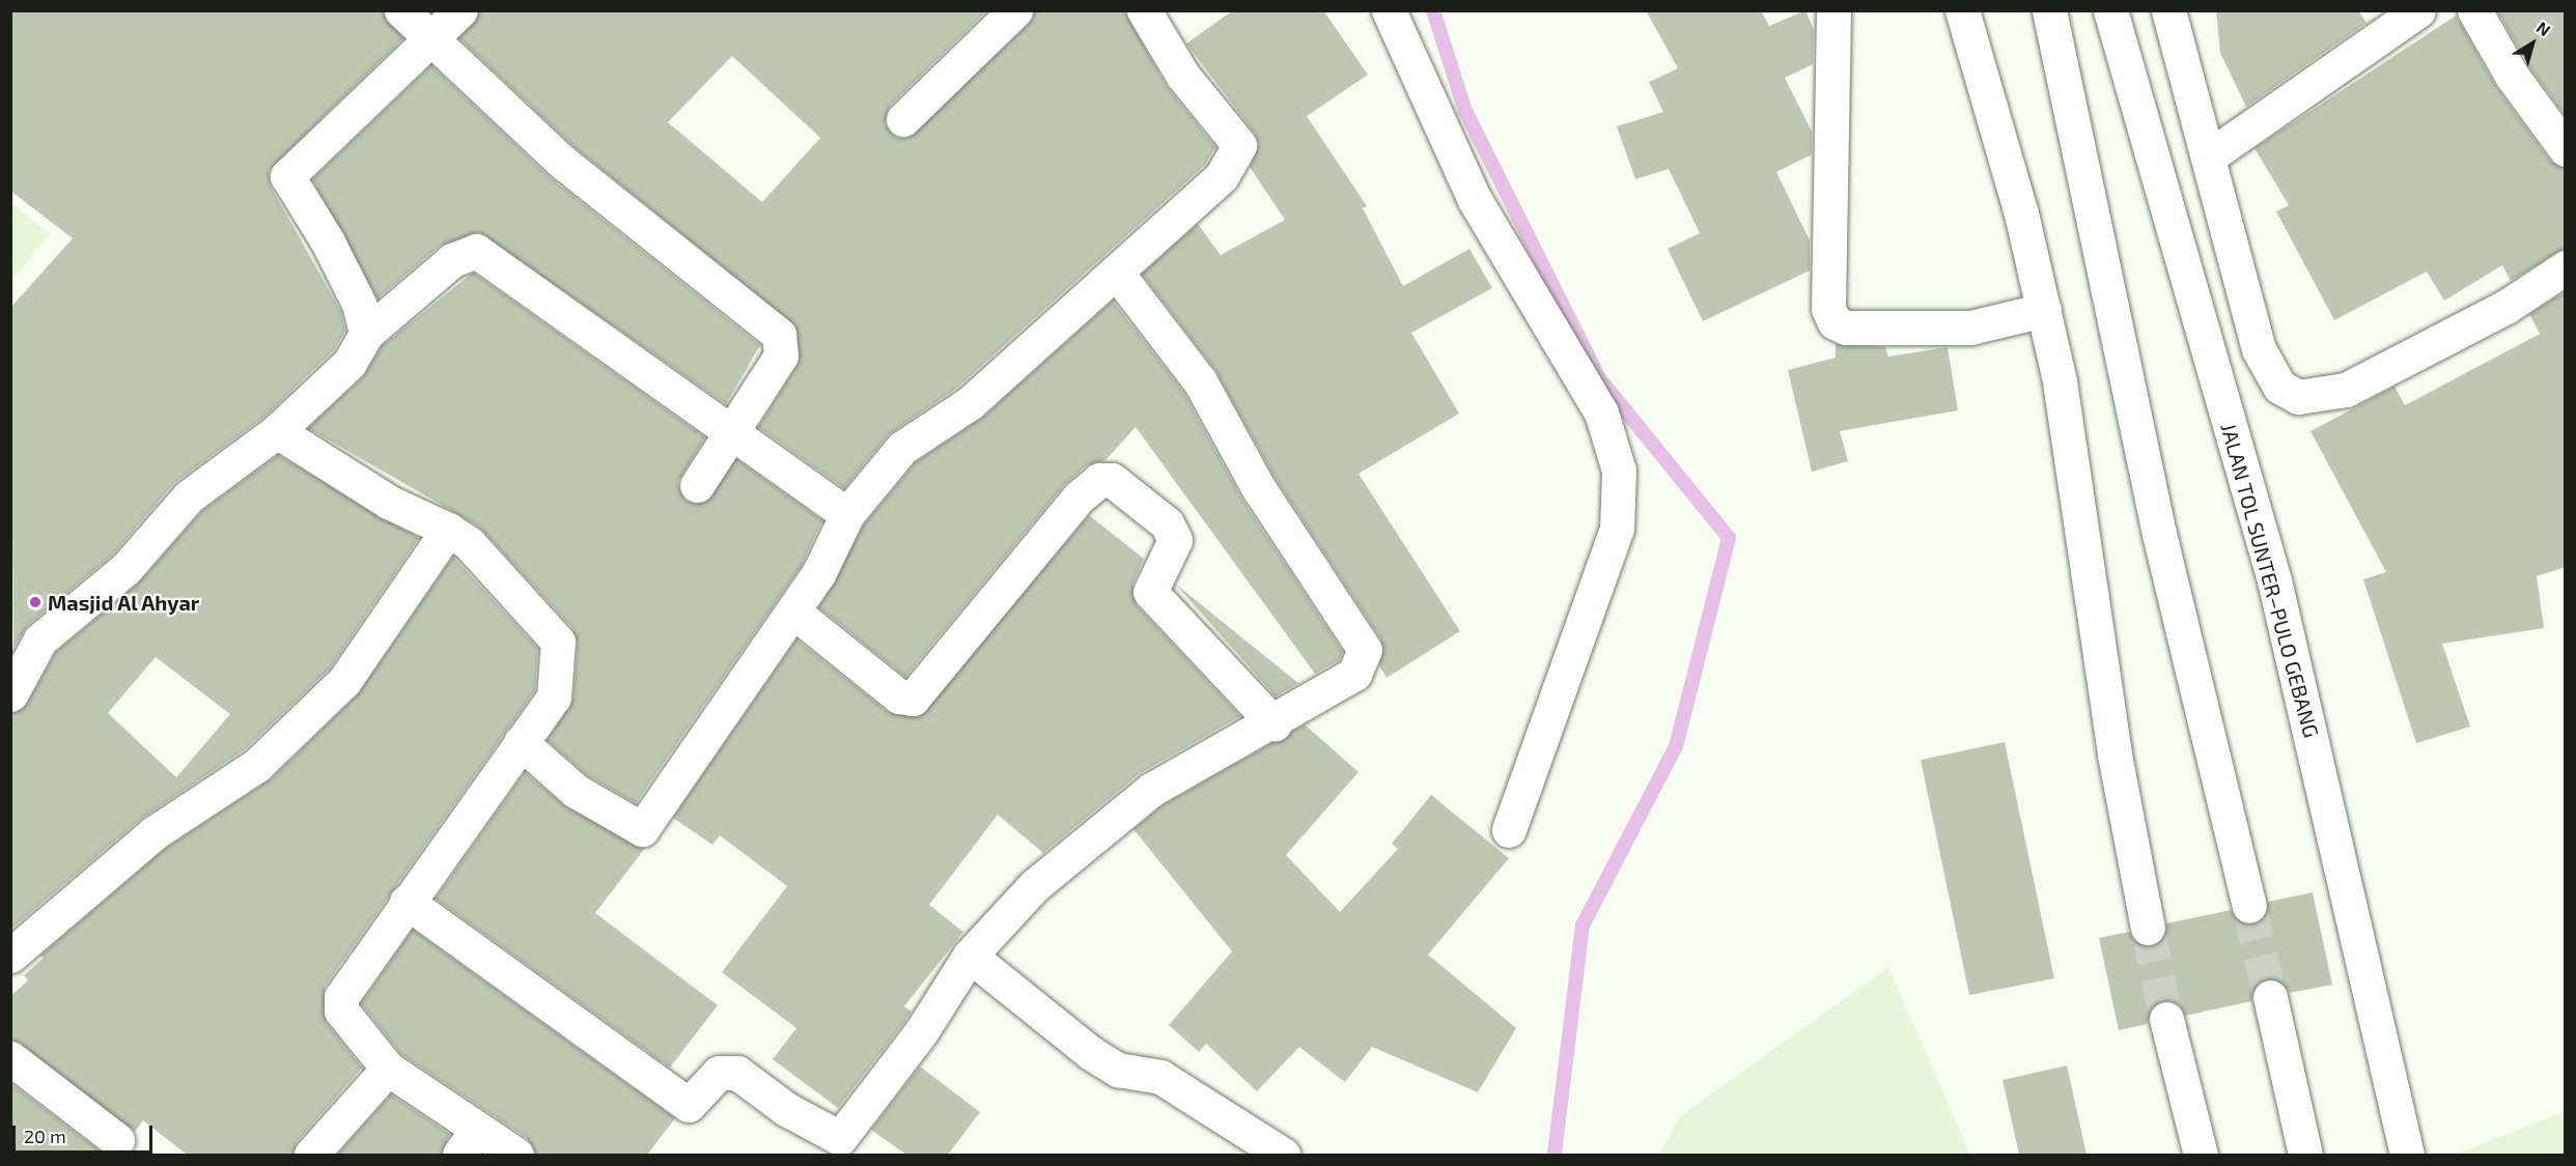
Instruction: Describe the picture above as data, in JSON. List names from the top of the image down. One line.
{"streets":{"main road":["JALAN TOL SUNTER–PULO GEBANG"]},"places":["Masjid Al Ahyar"],"scale_bar":"20 m","north":"top right"}
